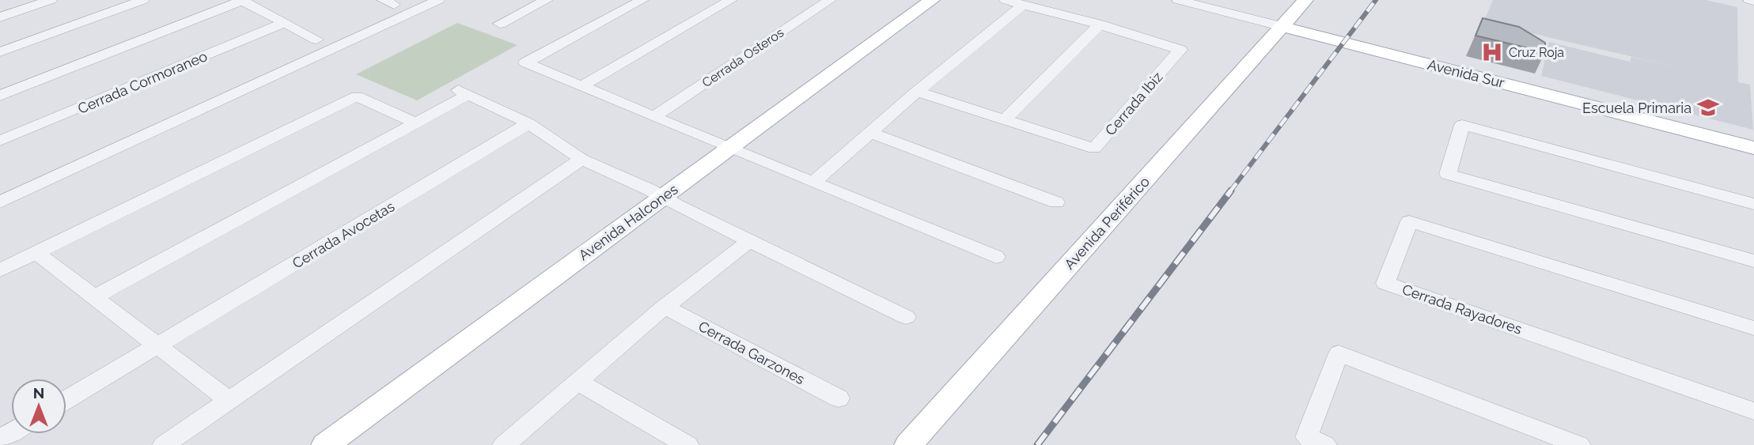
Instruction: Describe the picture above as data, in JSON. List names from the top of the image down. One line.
{"streets":{"main road":["Avenida Sur","Avenida Halcones","Avenida Periférico"],"street":["Cerrada Osteros","Cerrada Cormoraneo","Cerrada Ibiz","Cerrada Avocetas","Cerrada Rayadores","Cerrada Garzones"]},"crossings":[["Avenida Sur","Avenida Periférico"]],"places":{"hospital":["Cruz Roja"],"school or university":["Escuela Primaria"]},"north":"top"}
